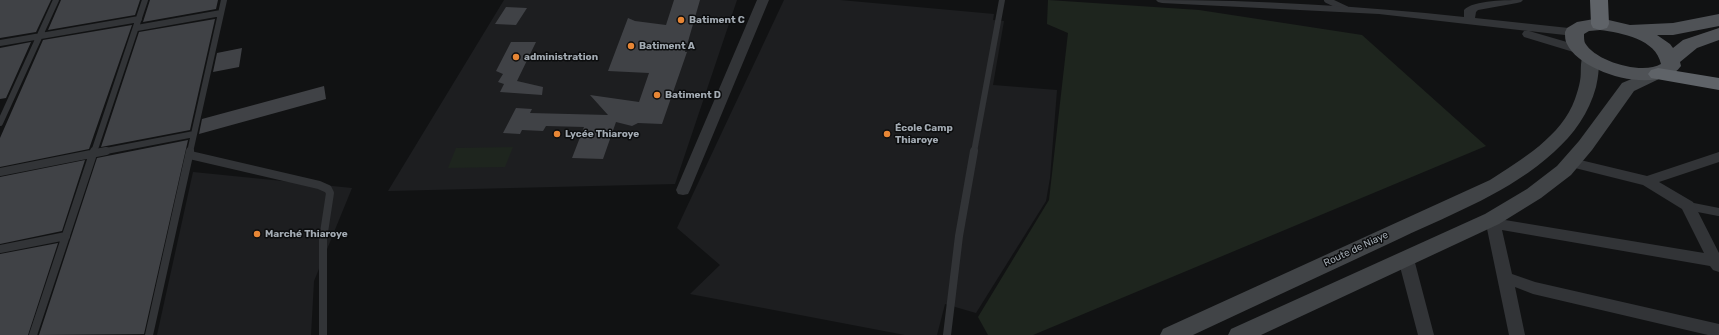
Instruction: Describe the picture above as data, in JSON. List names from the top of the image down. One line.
{"streets":{"main road":["Route de Niaye"]},"places":["Batiment C","Batiment A","administration","Batiment D","Lycée Thiaroye","École Camp Thiaroye","Marché Thiaroye"]}
